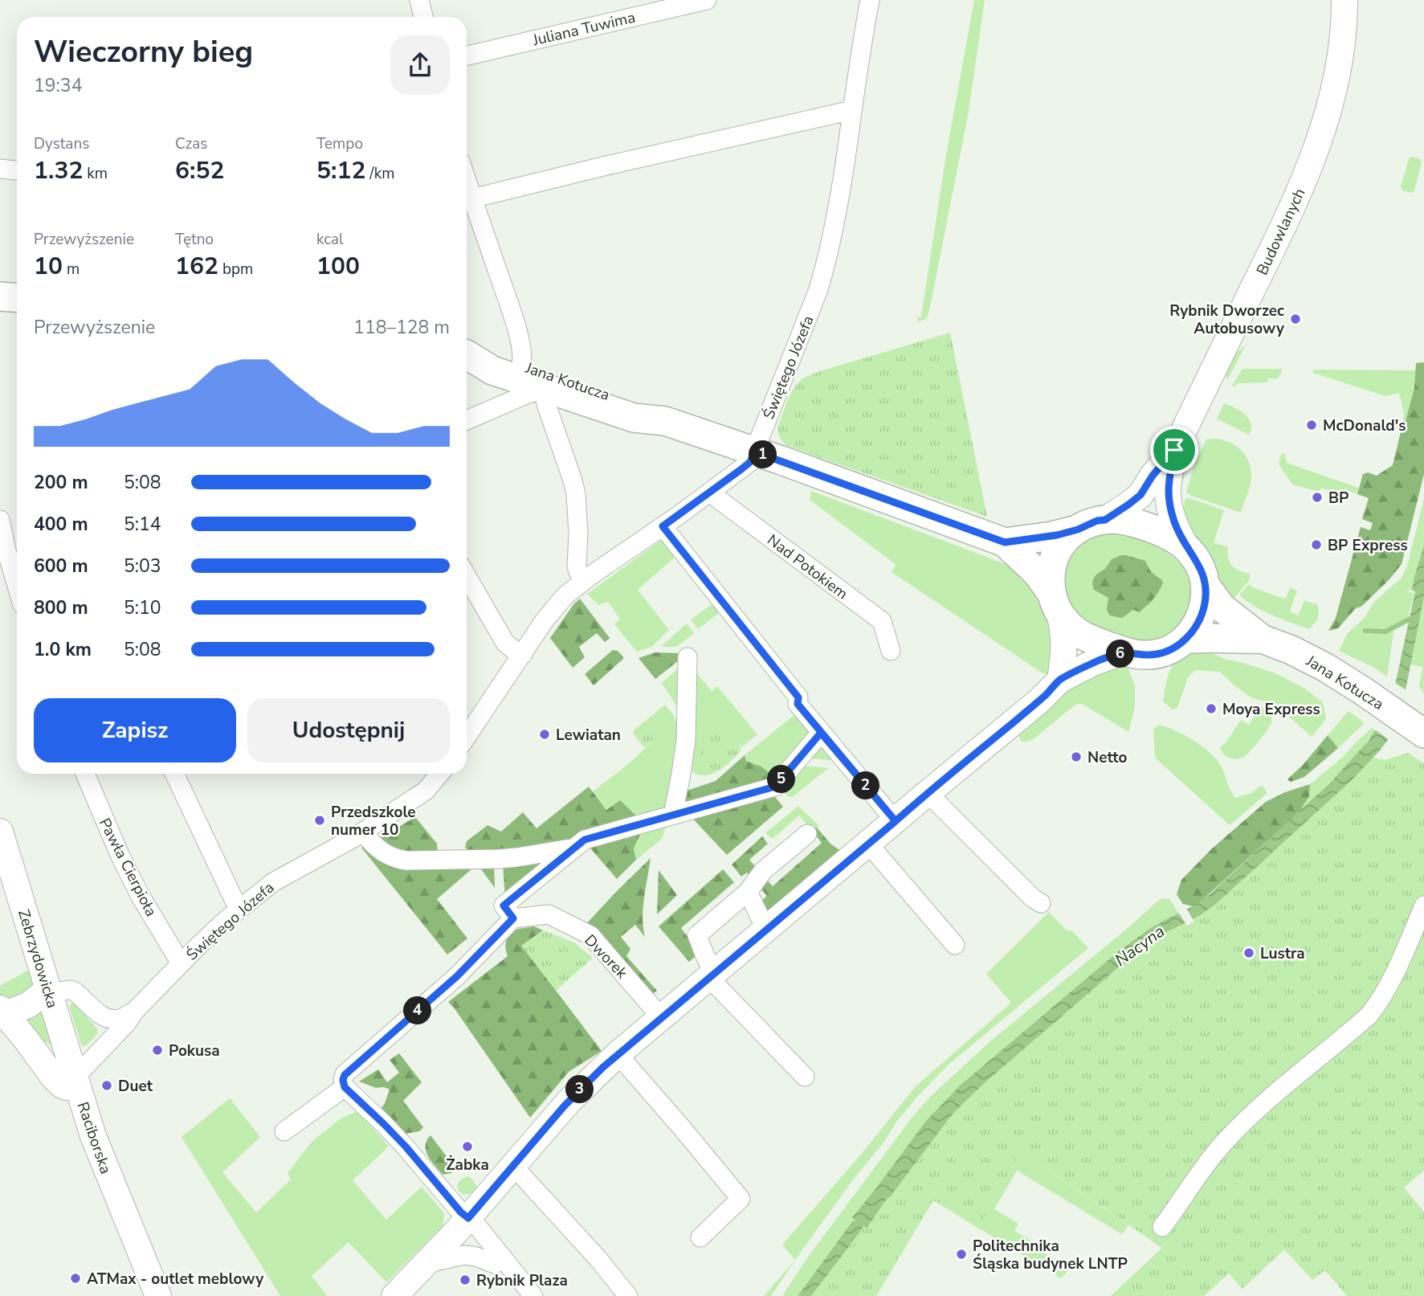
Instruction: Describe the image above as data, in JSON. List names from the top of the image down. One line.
{"streets":{"main road":["Jana Kotucza"],"street":["Juliana Tuwima","Budowlanych","Świętego Józefa","Nad Potokiem","Pawła Cierpioła","Dworek","Zebrzydowicka","Raciborska"]},"crossings":[["Budowlanych","Jana Kotucza"],["Świętego Józefa","Jana Kotucza"],["Świętego Józefa","Nad Potokiem"],["Świętego Józefa","Pawła Cierpioła"],["Świętego Józefa","Zebrzydowicka"],["Świętego Józefa","Raciborska"],["Zebrzydowicka","Raciborska"]],"water":["Nacyna"],"places":["Rybnik Dworzec Autobusowy","McDonald's","BP","BP Express","Moya Express","Lewiatan","Netto","Przedszkole numer 10","Lustra","Pokusa","Duet","Żabka","Politechnika Śląska budynek LNTP","ATMax - outlet meblowy","Rybnik Plaza"],"page":{"heading":["Wieczorny bieg","19:34"],"stats":[["Dystans","1.32 km"],["Czas","6:52"],["Tempo","5:12 /km"],["Przewyższenie","10 m"],["Tętno","162 bpm"],["kcal","100"]],"chart":["Przewyższenie","118–128 m"],"pins":["1","6","5","2","4","3"],"list":[{"name":"200 m","note":"5:08"},{"name":"400 m","note":"5:14"},{"name":"600 m","note":"5:03"},{"name":"800 m","note":"5:10"},{"name":"1.0 km","note":"5:08"}],"buttons":["Zapisz","Udostępnij"]}}
